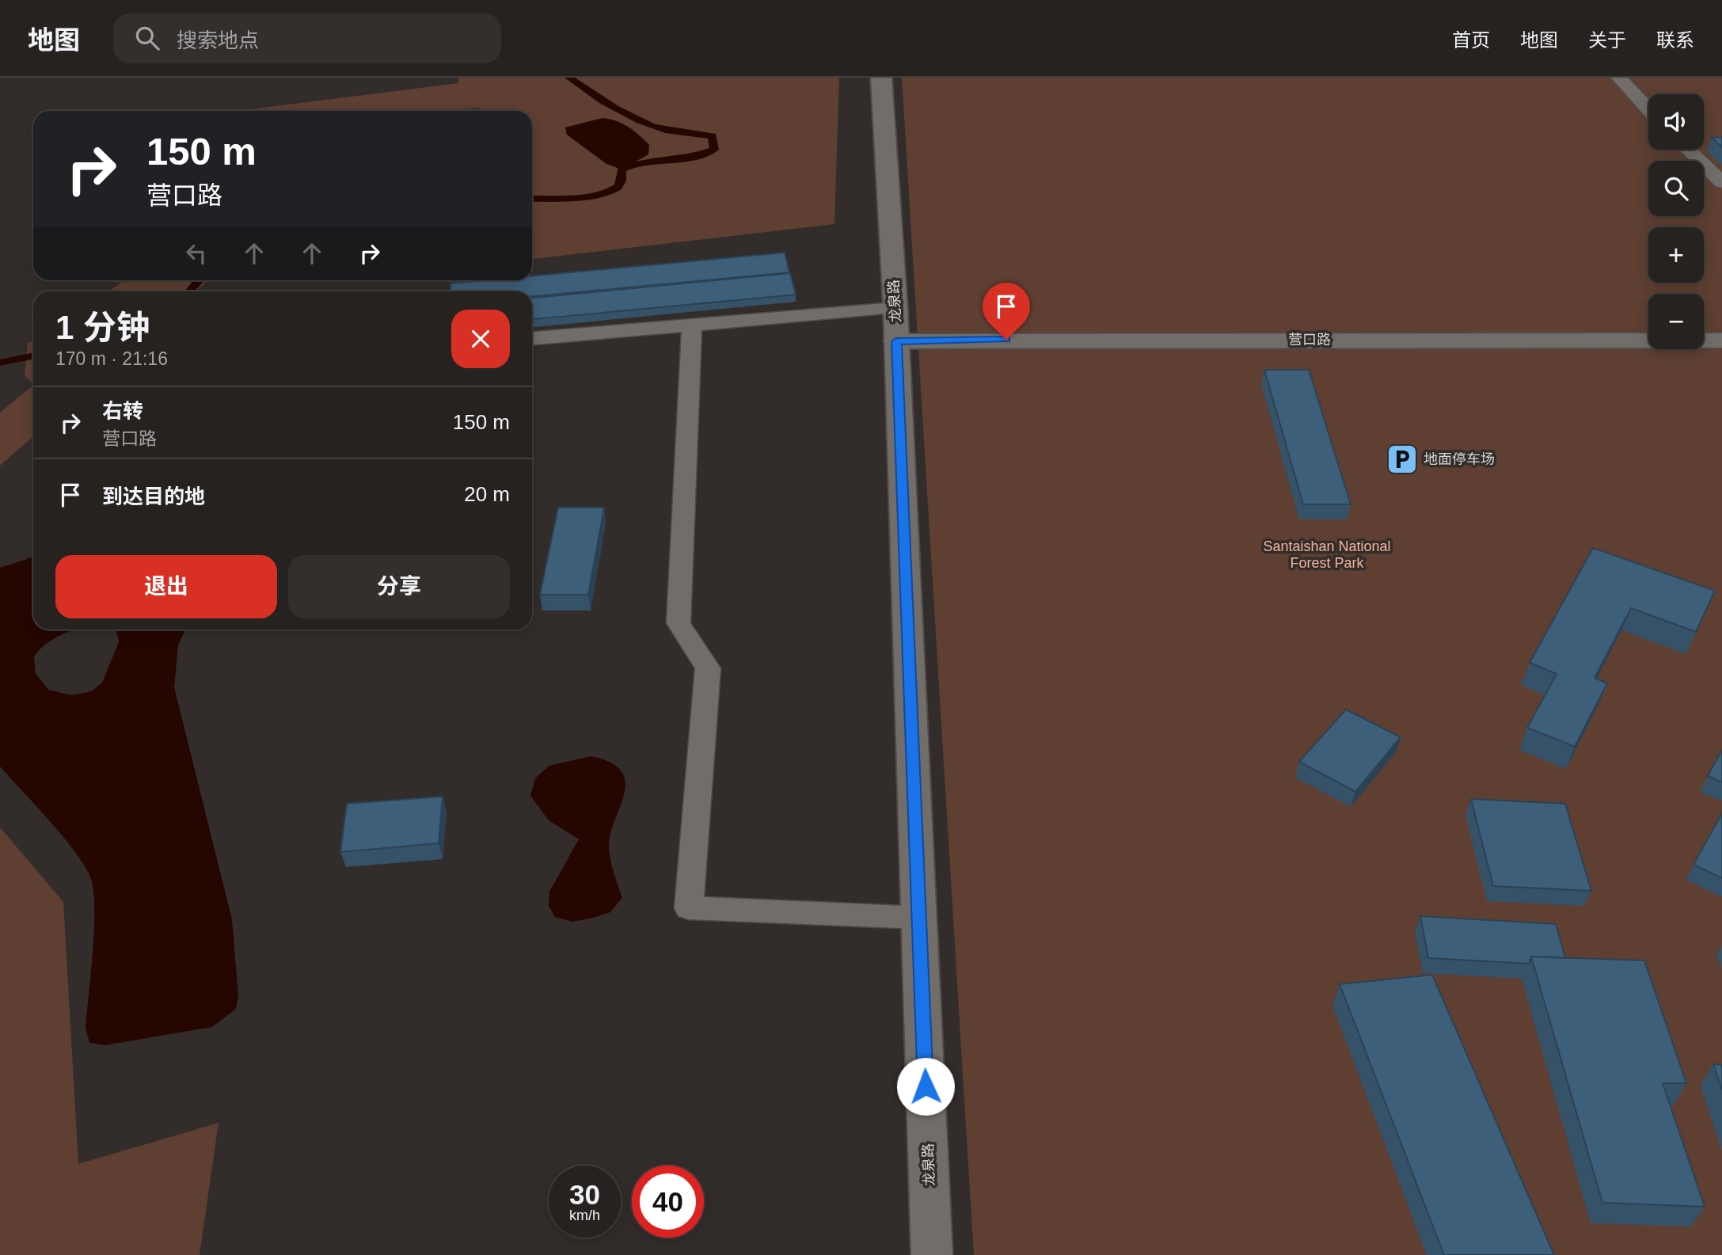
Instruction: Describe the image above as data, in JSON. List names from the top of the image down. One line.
{"streets":{"street":["龙泉路","营口路"]},"crossings":[["龙泉路","营口路"]],"parks":["Santaishan National Forest Park"],"places":{"parking":["地面停车场"]},"page":{"header":"地图","search":"搜索地点","nav":["首页","地图","关于","联系"],"map_buttons":["+","−"],"turn":["150 m","营口路"],"heading":["1 分钟","170 m · 21:16"],"list":[{"name":"右转","note":"营口路","value":"150 m"},{"name":"到达目的地","value":"20 m"}],"buttons":["退出","分享"],"speed":"30 km/h","limit":"40"}}
